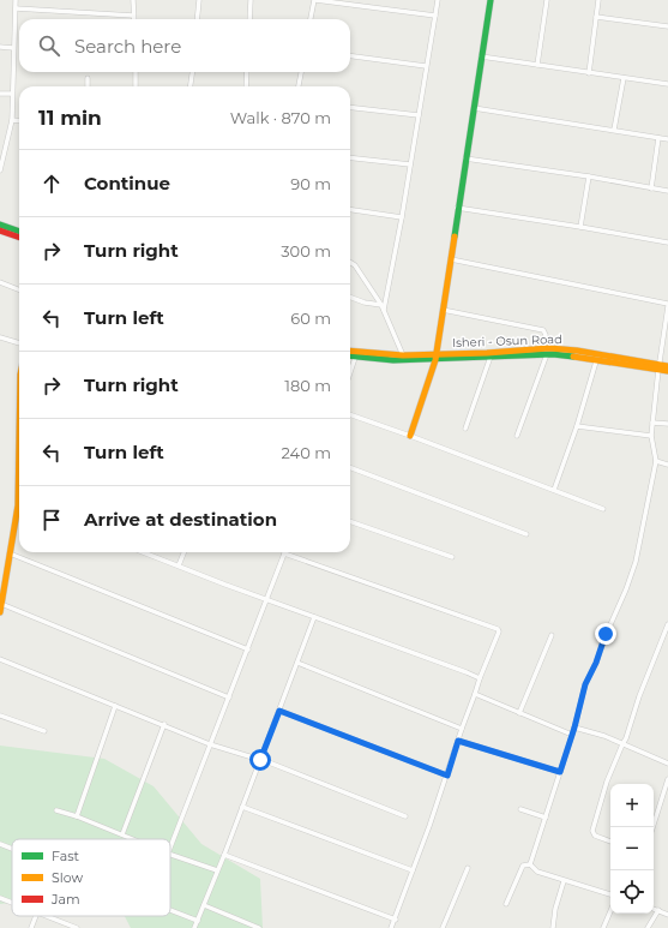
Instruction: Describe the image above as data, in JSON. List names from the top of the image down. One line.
{"streets":{"main road":["Isheri - Osun Road"]},"legend":["Fast","Slow","Jam"],"page":{"search":"Search here","heading":["11 min","Walk · 870 m"],"list":[["Continue","90 m"],["Turn right","300 m"],["Turn left","60 m"],["Turn right","180 m"],["Turn left","240 m"],"Arrive at destination"],"map_buttons":["+","−"]}}
